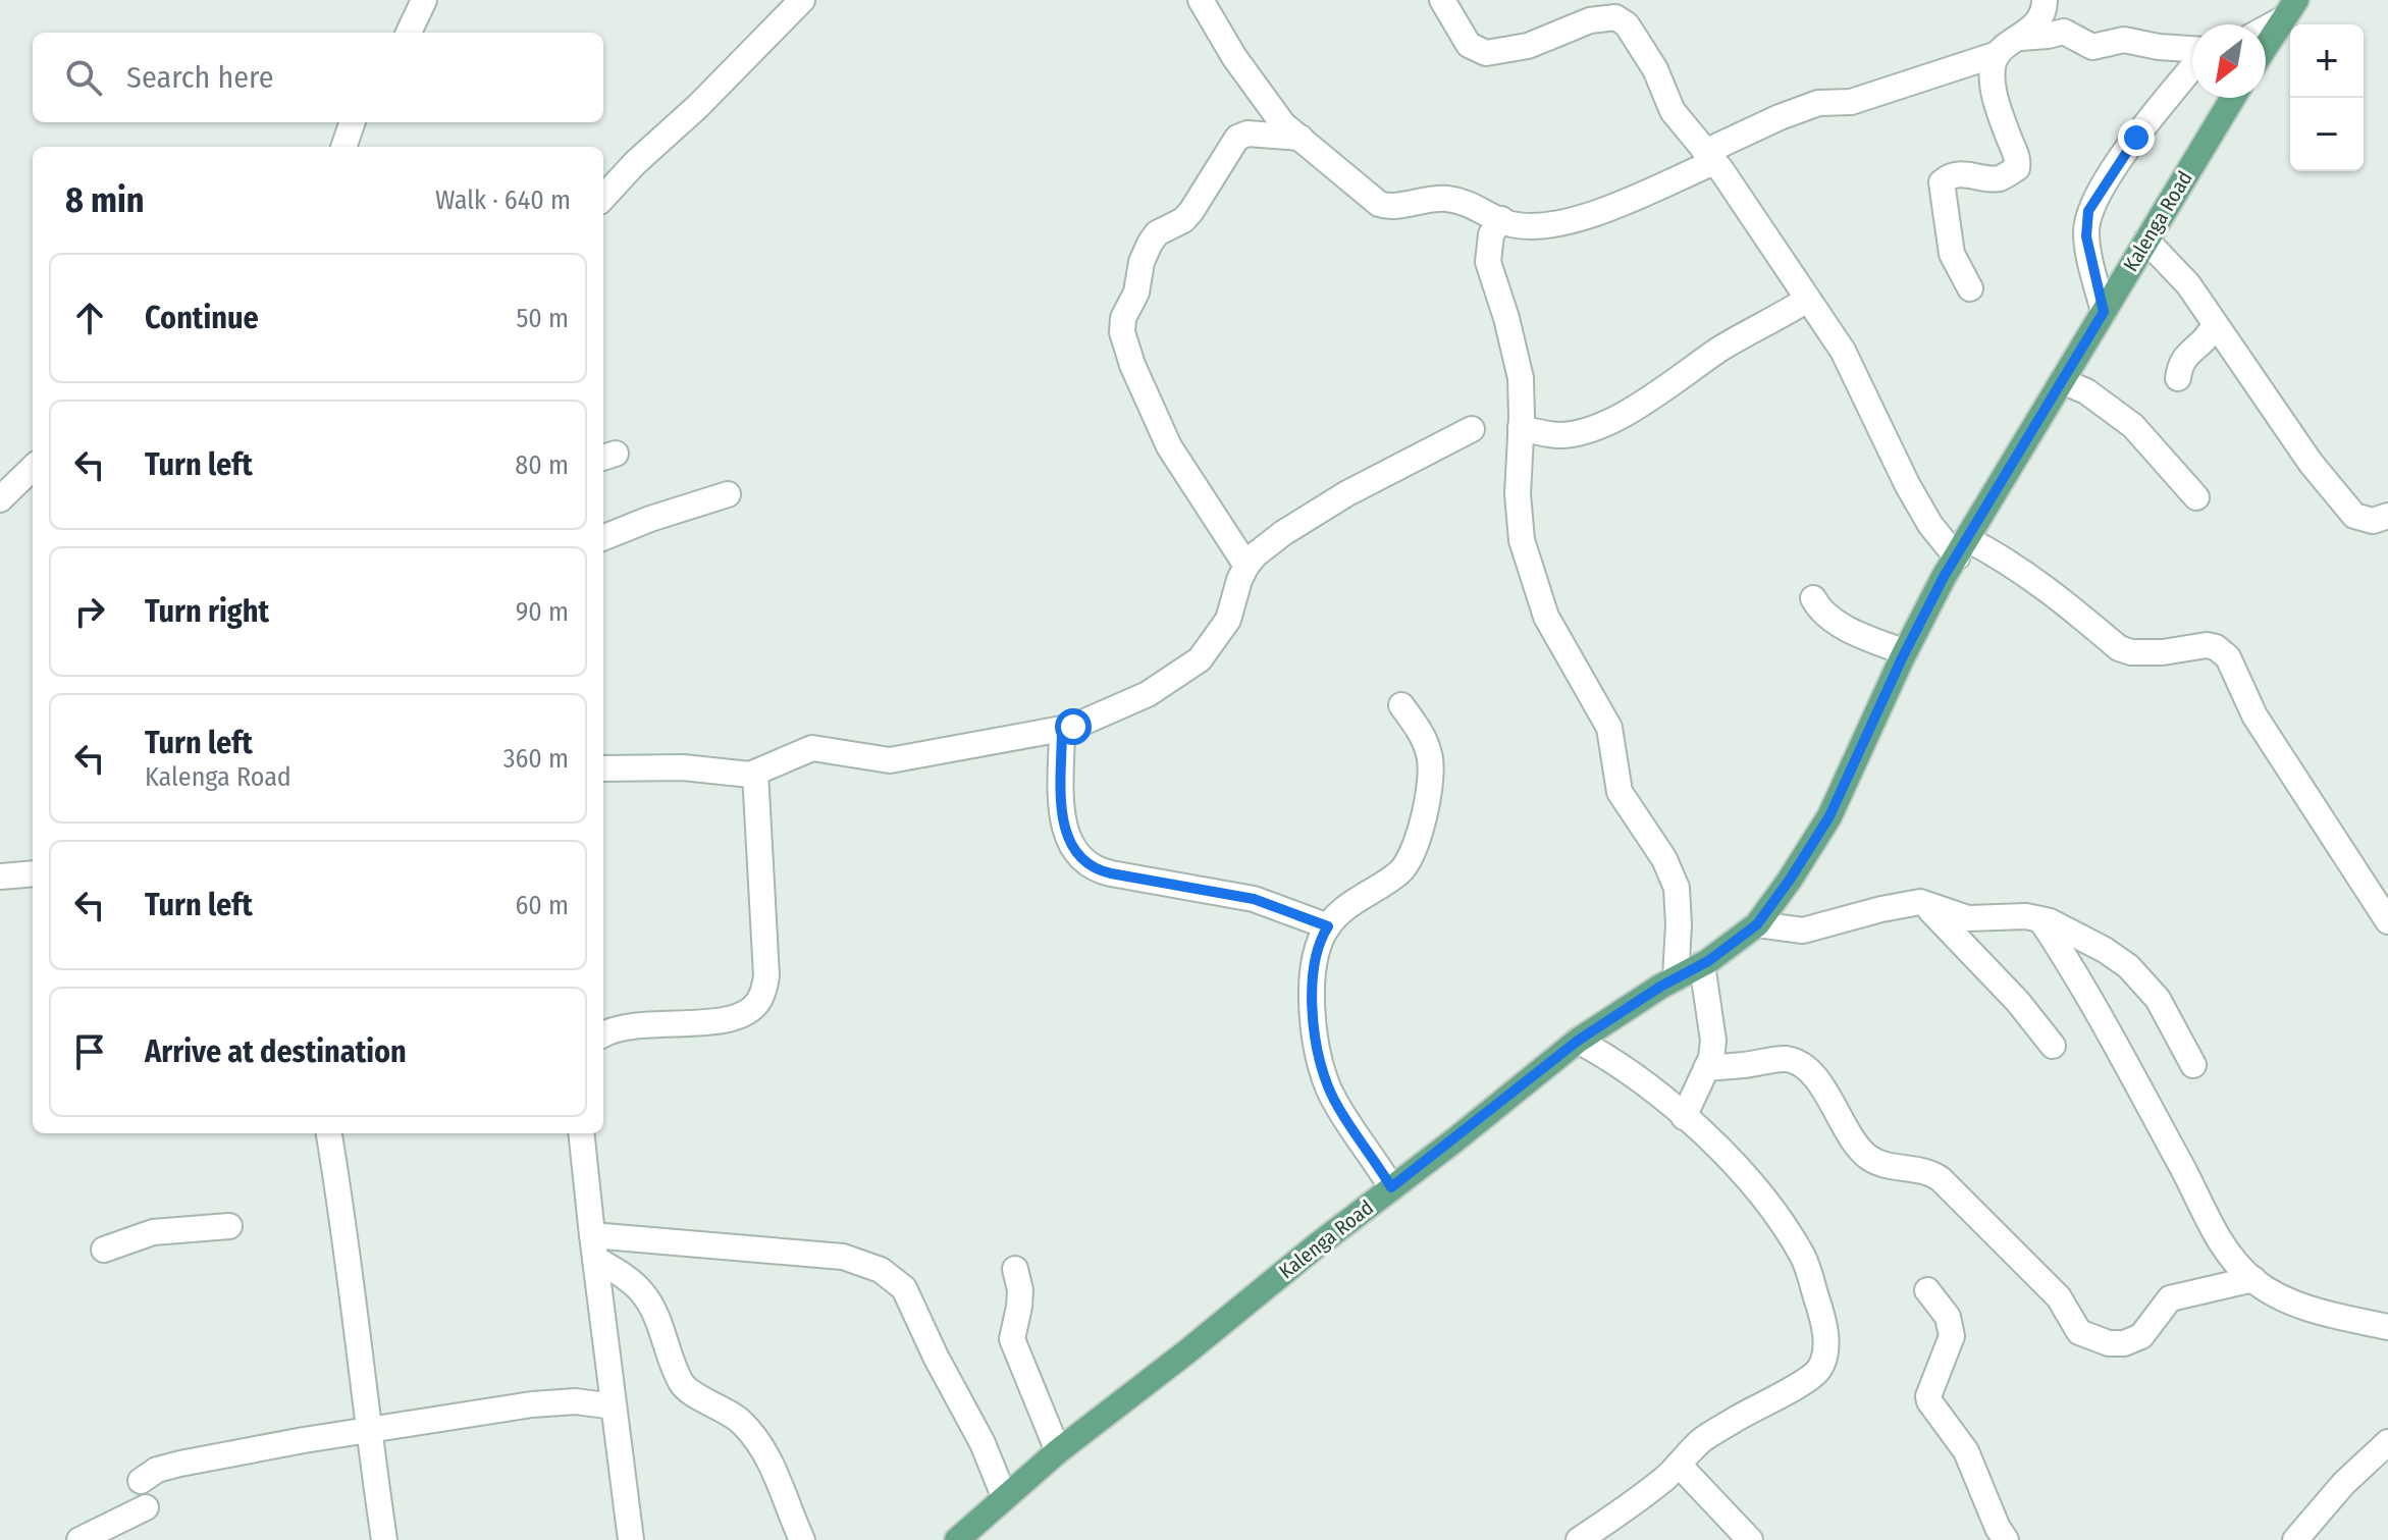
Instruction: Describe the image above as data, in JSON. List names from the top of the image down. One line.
{"streets":{"main road":["Kalenga Road"]},"north":"bottom left","page":{"map_buttons":["+","−"],"search":"Search here","heading":["8 min","Walk · 640 m"],"list":[["Continue","50 m"],["Turn left","80 m"],["Turn right","90 m"],["Turn left","Kalenga Road","360 m"],["Turn left","60 m"],"Arrive at destination"]}}
